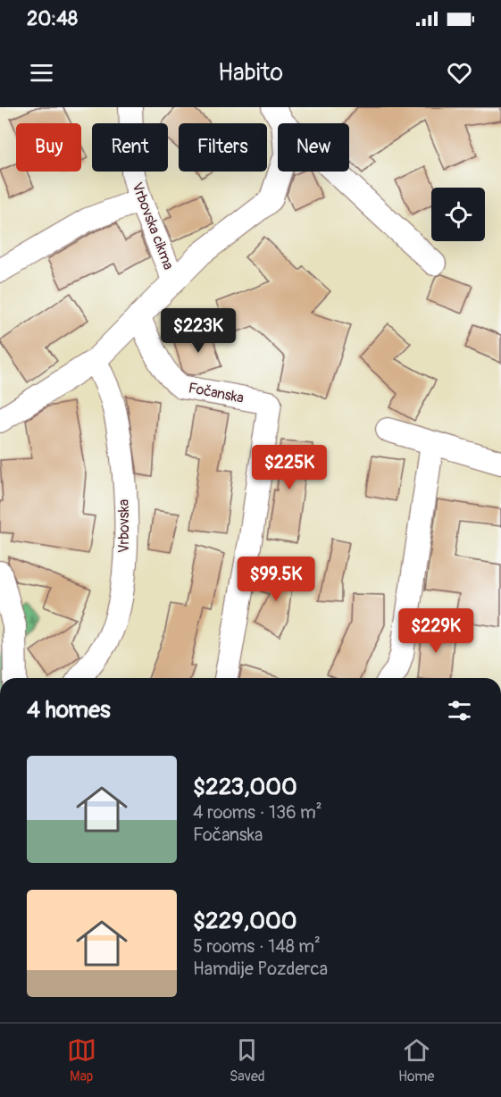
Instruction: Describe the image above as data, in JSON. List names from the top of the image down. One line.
{"streets":{"street":["Vrbovska cikma","Fočanska","Vrbovska"]},"page":{"status":"20:48","header":"Habito","chip":["Buy","Rent","Filters","New"],"price":["$223K","$225K","$99.5K","$229K"],"heading":"4 homes","list":[{"name":"$223,000","note":"4 rooms · 136 m² · Fočanska"},{"name":"$229,000","note":"5 rooms · 148 m² · Hamdije Pozderca"}],"tabs":["Map","Saved","Home"]}}
